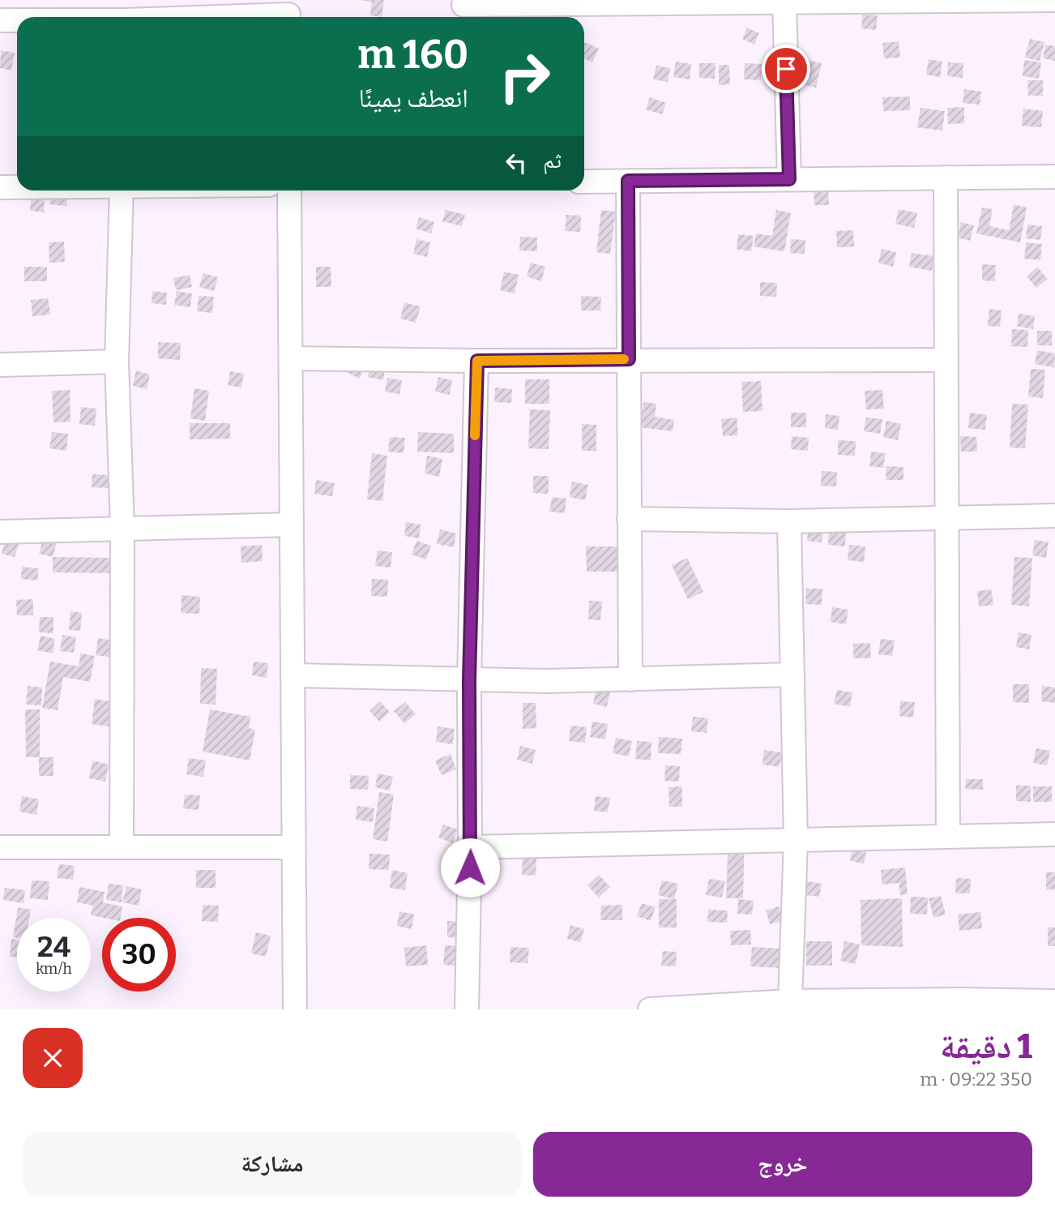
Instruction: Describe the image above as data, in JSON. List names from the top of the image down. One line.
{"page":{"turn":["160 m","انعطف يمينًا"],"then":"ثم","speed":"24 km/h","limit":"30","heading":["1 دقيقة","350 m · 09:22"],"buttons":["خروج","مشاركة"]}}
